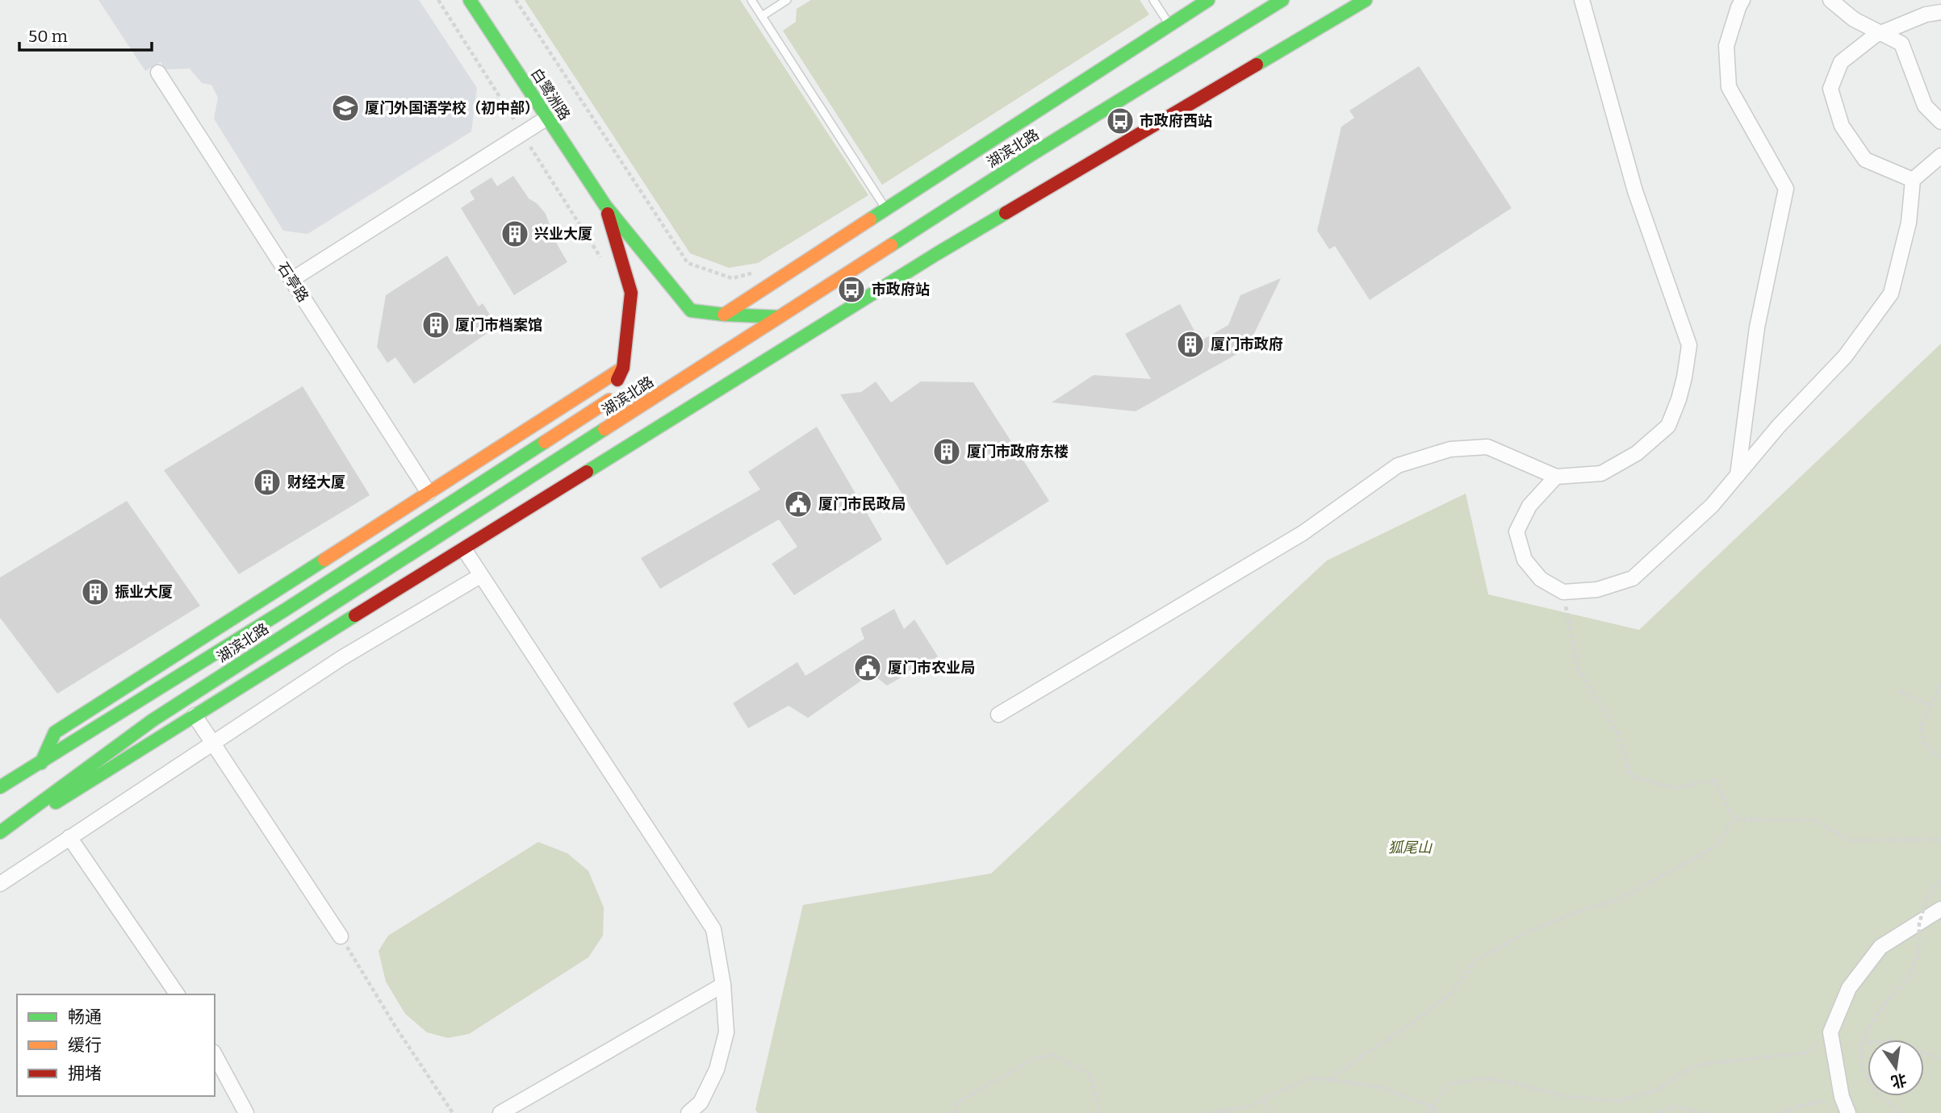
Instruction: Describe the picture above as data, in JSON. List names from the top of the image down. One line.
{"streets":{"main road":["白鹭洲路","湖滨北路"],"street":["石亭路"]},"crossings":[["白鹭洲路","湖滨北路"]],"parks":["狐尾山"],"places":{"school or university":["厦门外国语学校（初中部）"],"bus stop":["市政府西站","市政府站"],"building":["兴业大厦","厦门市档案馆","厦门市政府","厦门市政府东楼","财经大厦","振业大厦"],"public building":["厦门市民政局","厦门市农业局"]},"legend":["畅通","缓行","拥堵"],"scale_bar":"50 m","north":"bottom"}
